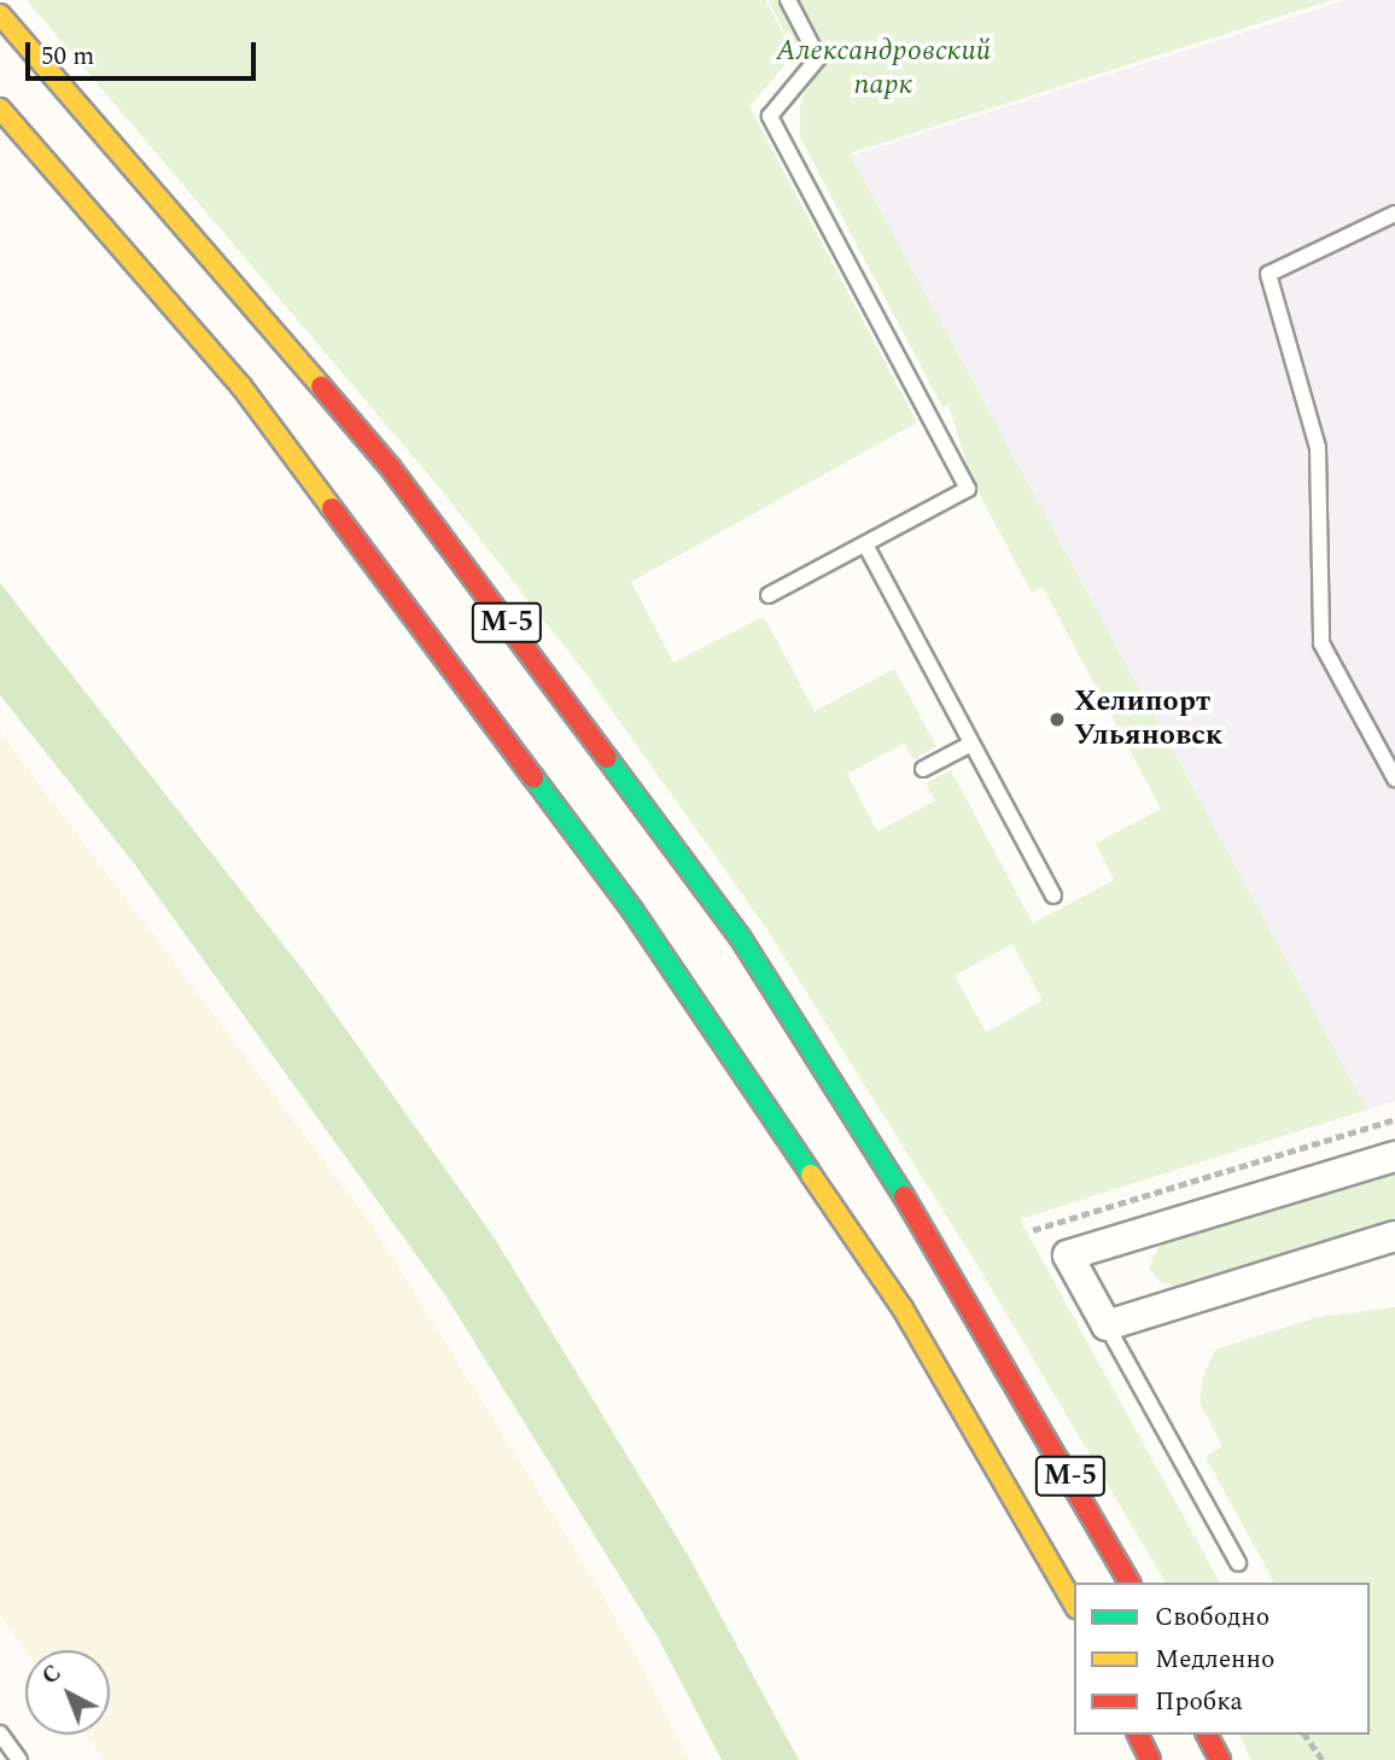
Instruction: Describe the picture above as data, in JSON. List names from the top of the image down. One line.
{"streets":{"highway":["М-5"]},"parks":["Александровский парк"],"places":["Хелипорт Ульяновск"],"legend":["Свободно","Медленно","Пробка"],"scale_bar":"50 m","north":"top left"}
